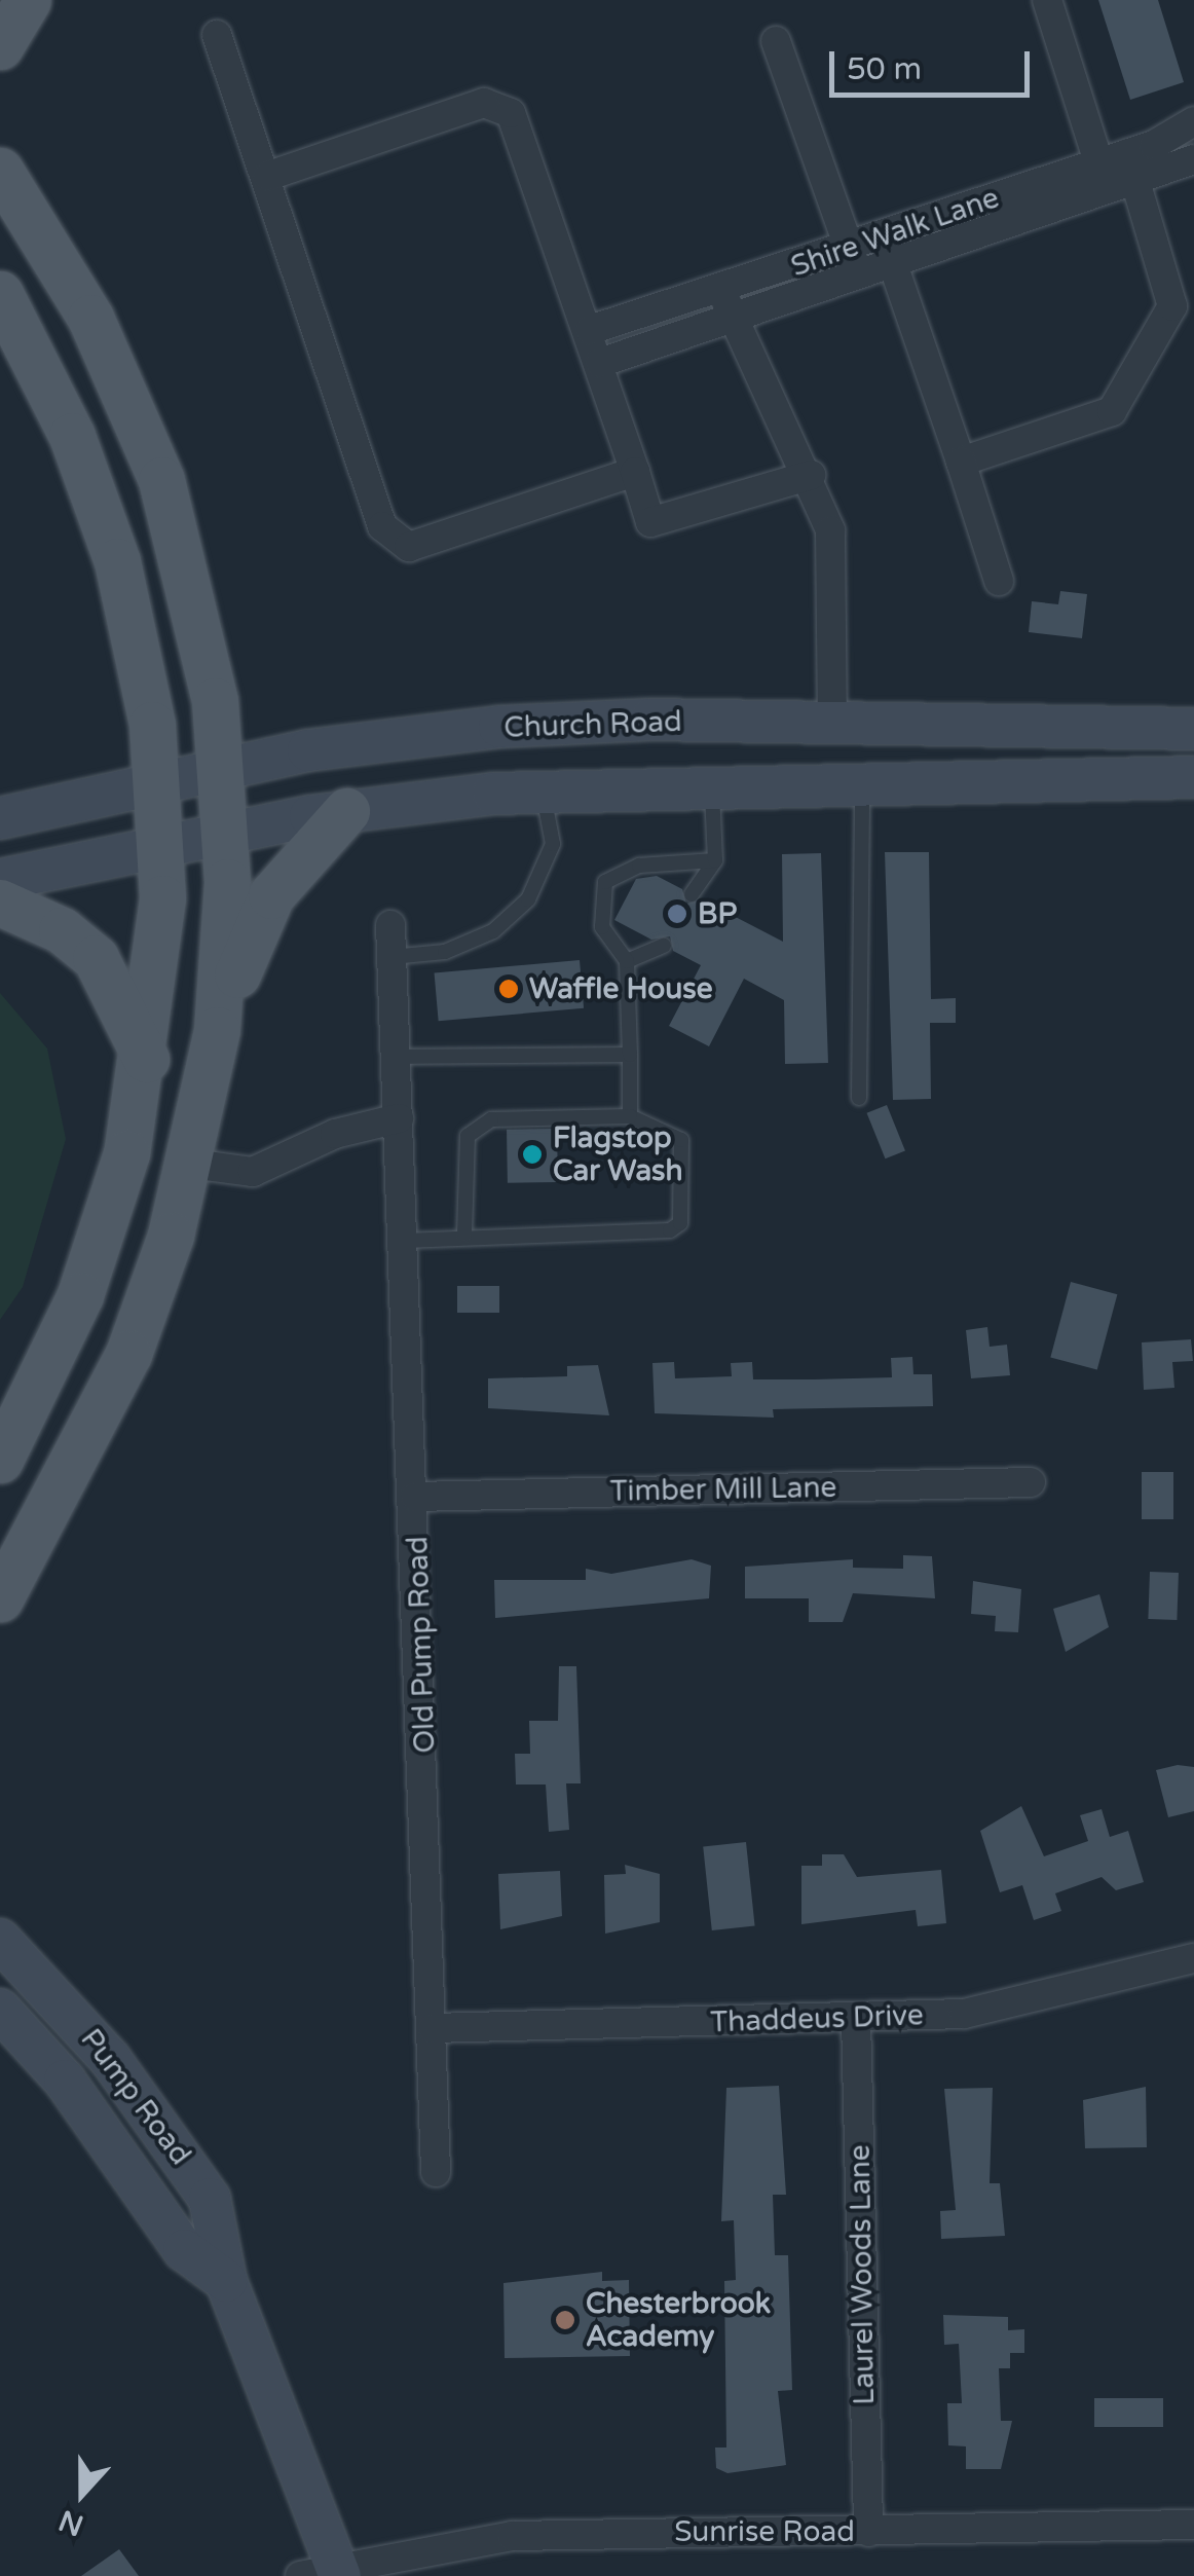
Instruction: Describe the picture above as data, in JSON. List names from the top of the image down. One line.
{"streets":{"main road":["Church Road","Pump Road"],"street":["Shire Walk Lane","Timber Mill Lane","Old Pump Road","Thaddeus Drive","Laurel Woods Lane","Sunrise Road"]},"crossings":[["Timber Mill Lane","Old Pump Road"],["Old Pump Road","Thaddeus Drive"],["Thaddeus Drive","Laurel Woods Lane"],["Pump Road","Sunrise Road"],["Laurel Woods Lane","Sunrise Road"]],"places":["BP","Waffle House","Flagstop Car Wash","Chesterbrook Academy"],"scale_bar":"50 m","north":"bottom"}
